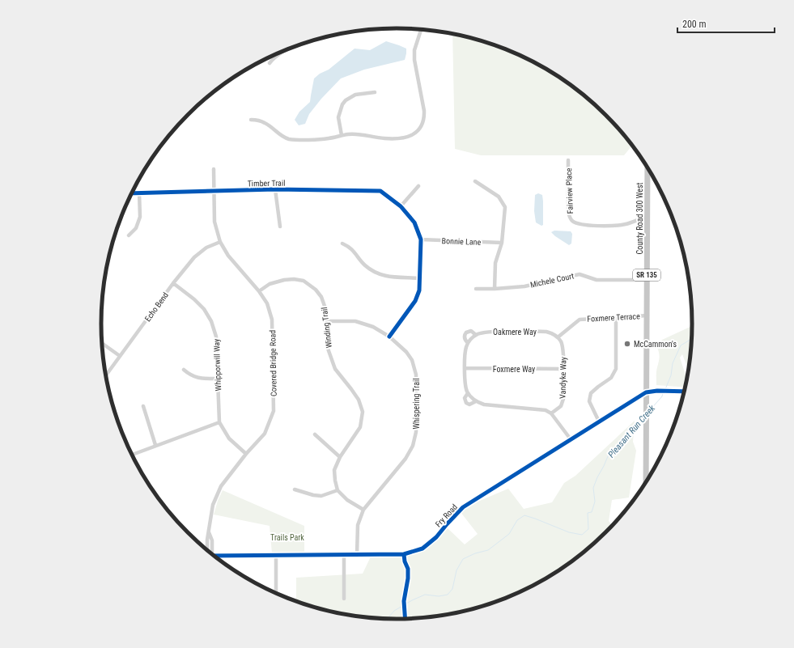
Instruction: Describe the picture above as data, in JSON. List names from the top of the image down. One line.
{"streets":{"main road":["County Road 300 West","SR 135"],"street":["Timber Trail","Fairview Place","Bonnie Lane","Michele Court","Echo Bend","Foxmere Terrace","Winding Trail","Oakmere Way","Covered Bridge Road","Whipporwill Way","Foxmere Way","Vandyke Way","Whispering Trail","Fry Road"]},"crossings":[["Timber Trail","Bonnie Lane"],["Timber Trail","Covered Bridge Road"],["Fairview Place","County Road 300 West"],["County Road 300 West","Michele Court"],["County Road 300 West","Foxmere Terrace"],["County Road 300 West","Fry Road"],["Echo Bend","Covered Bridge Road"],["Echo Bend","Whipporwill Way"],["Foxmere Terrace","Oakmere Way"],["Foxmere Terrace","Vandyke Way"],["Winding Trail","Covered Bridge Road"],["Winding Trail","Whispering Trail"],["Oakmere Way","Vandyke Way"],["Covered Bridge Road","Whipporwill Way"],["Foxmere Way","Vandyke Way"]],"water":["Pleasant Run Creek"],"parks":["Trails Park"],"places":["McCammon's"],"scale_bar":"200 m"}
